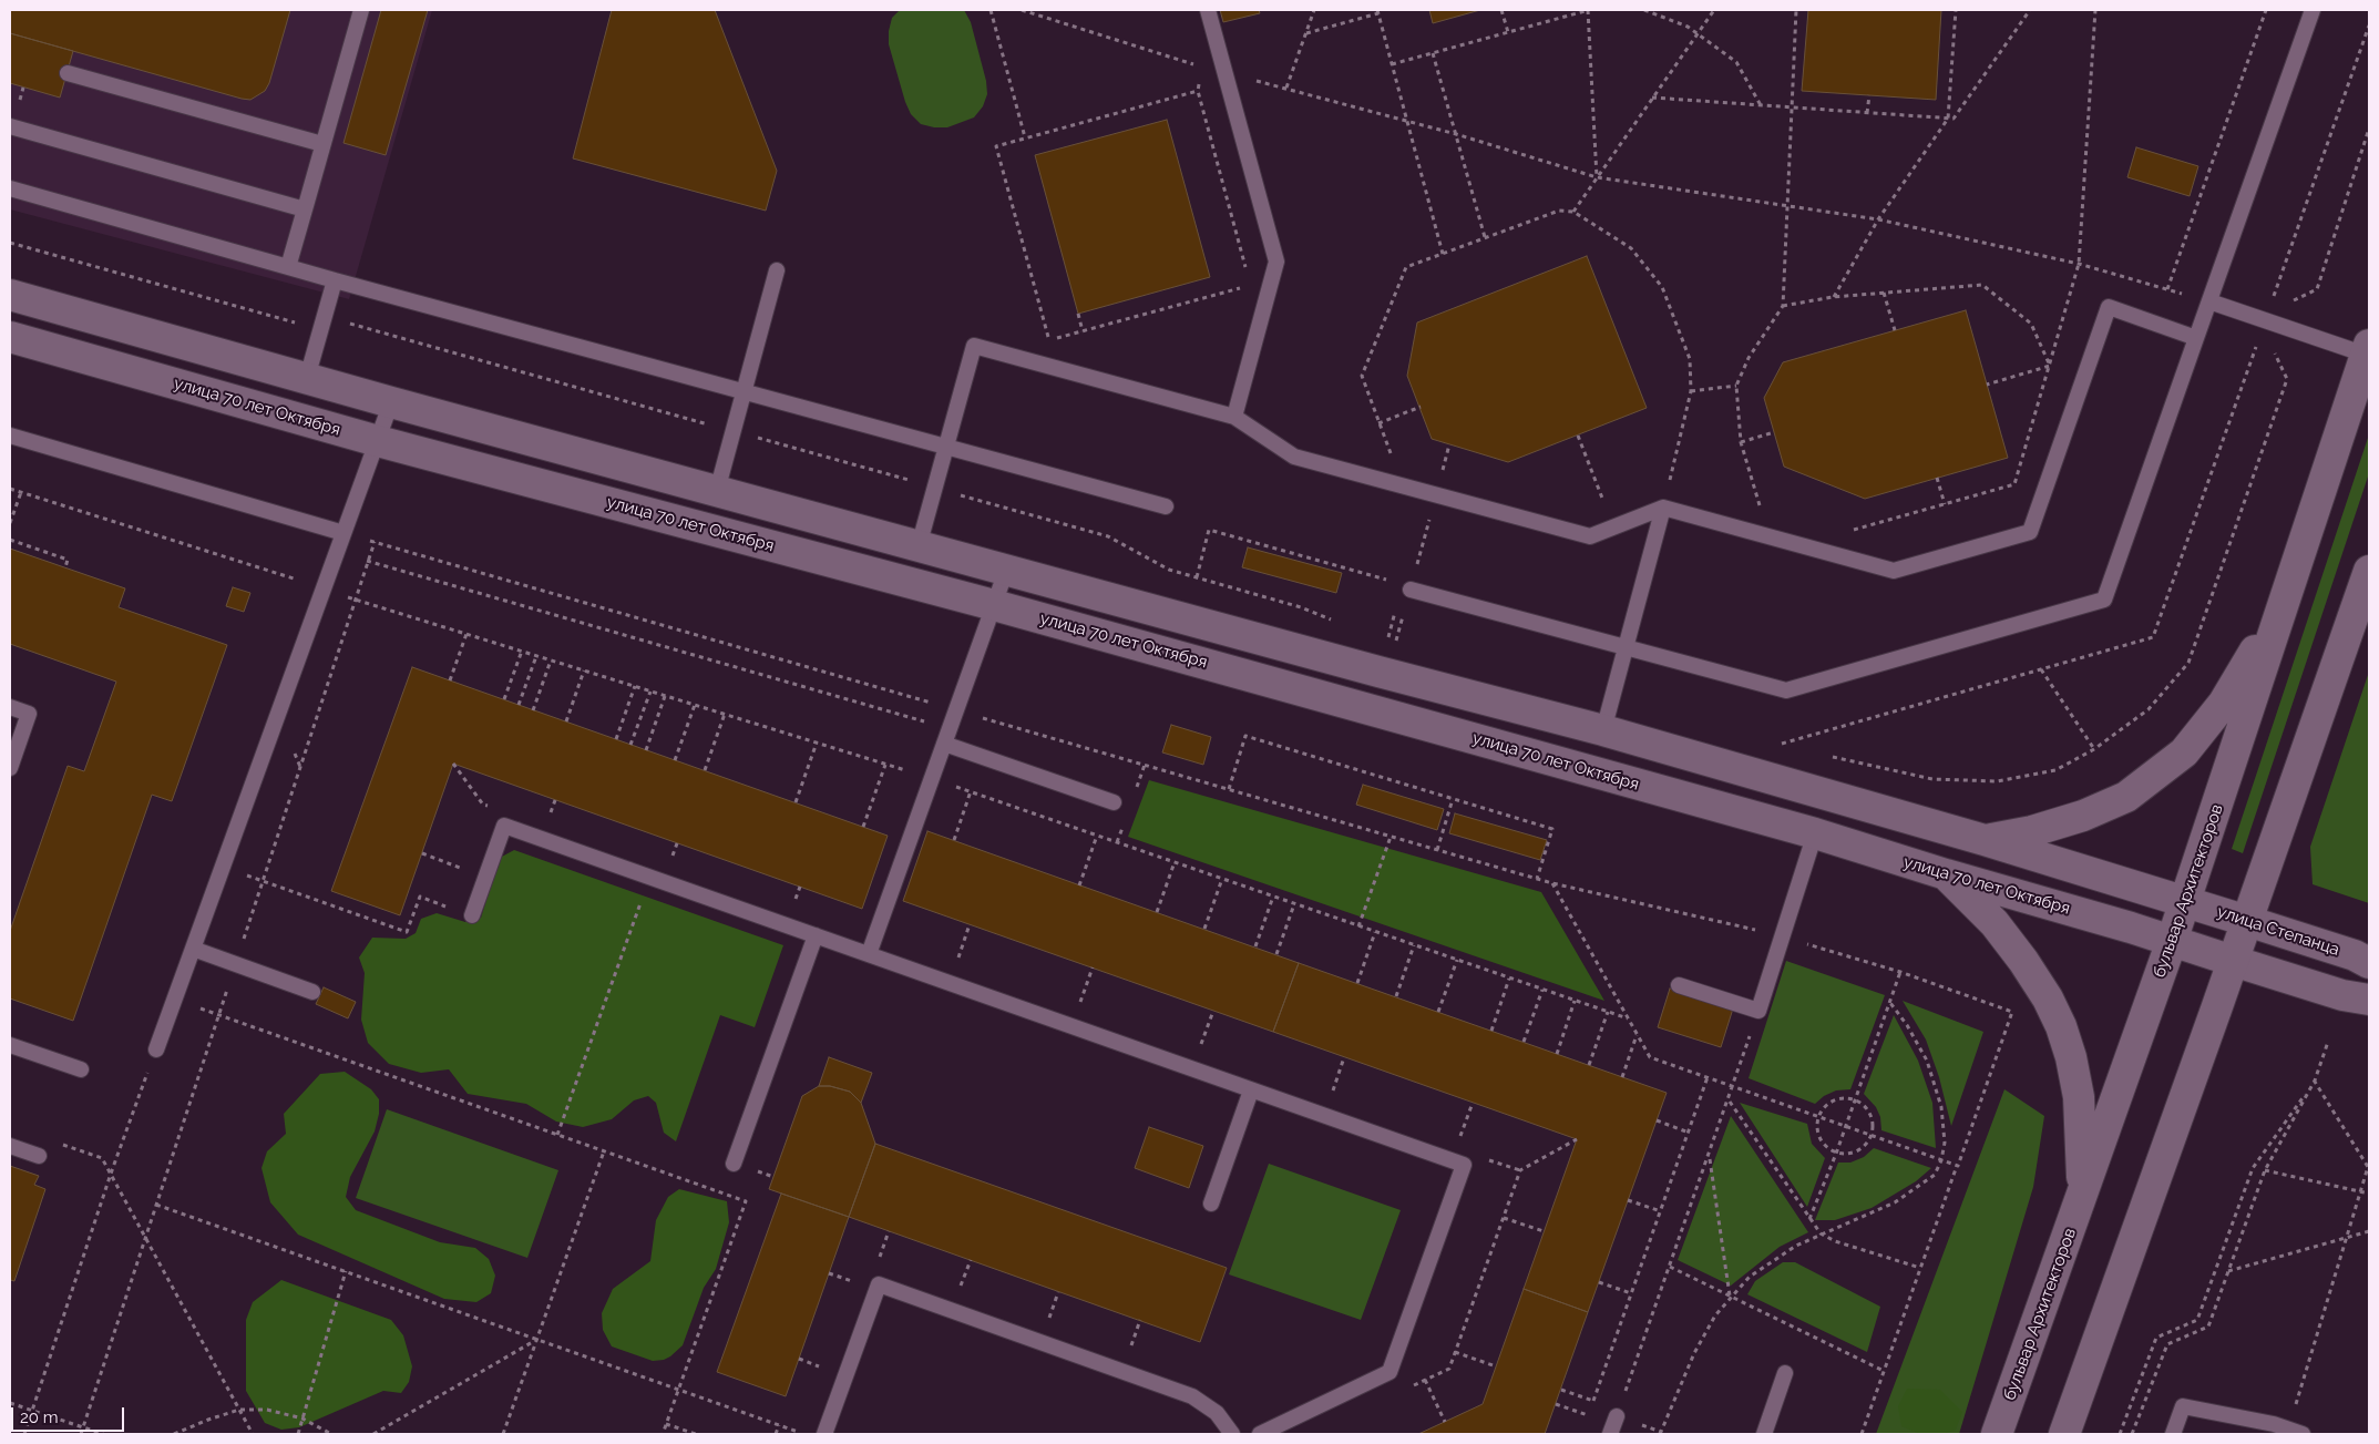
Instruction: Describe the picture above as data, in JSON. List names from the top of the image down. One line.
{"streets":{"main road":["улица 70 лет Октября","бульвар Архитекторов","улица Степанца"]},"crossings":[["улица 70 лет Октября","бульвар Архитекторов"],["бульвар Архитекторов","улица Степанца"]],"scale_bar":"20 m"}
